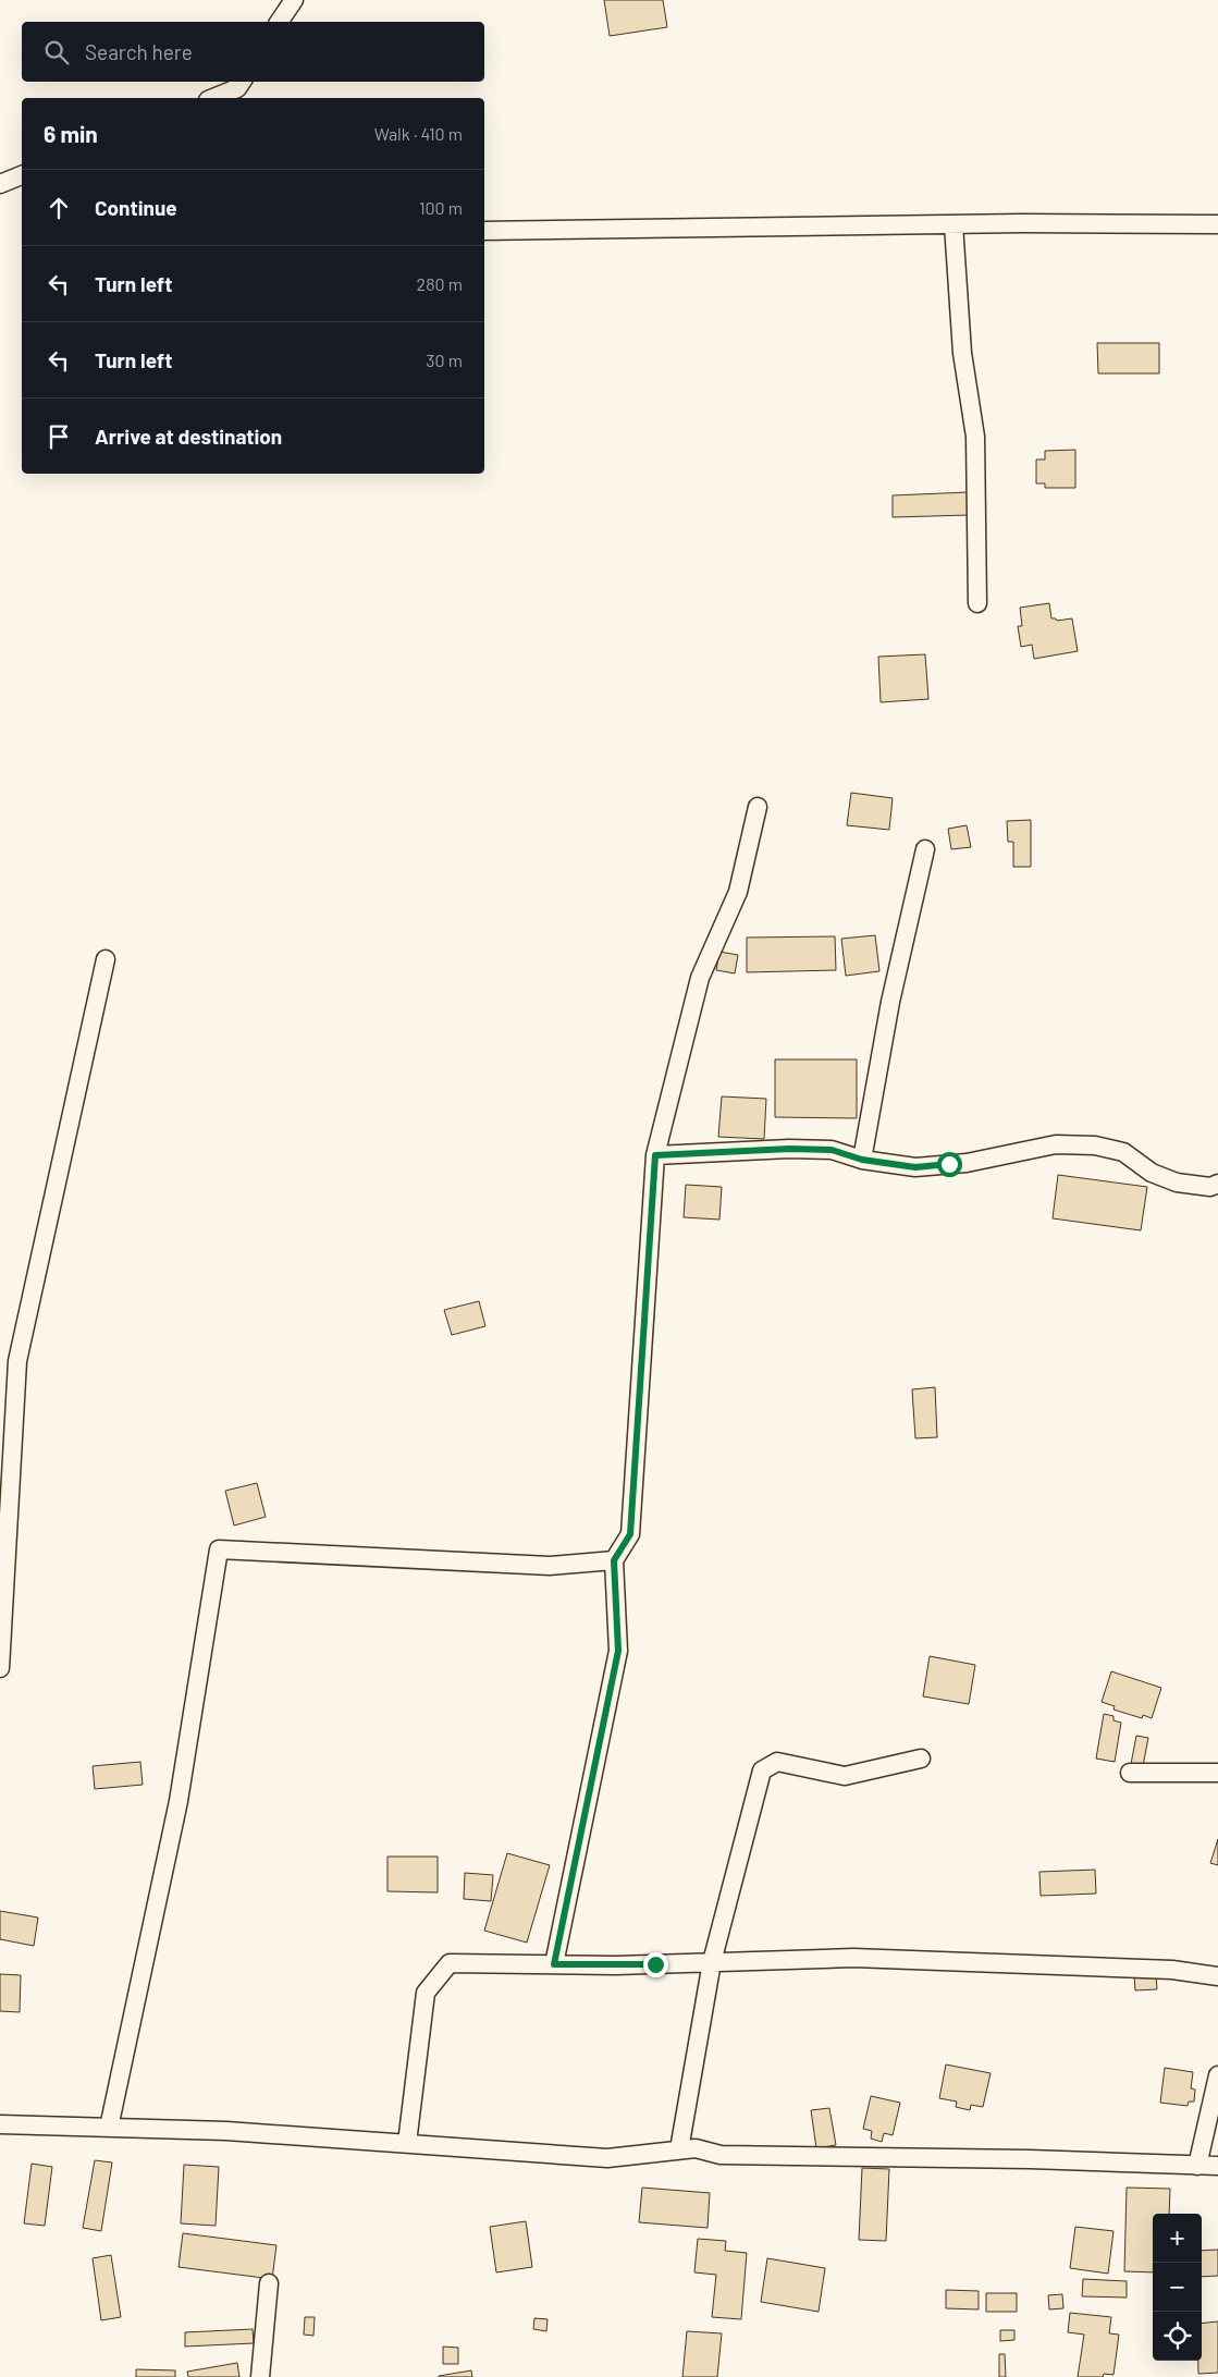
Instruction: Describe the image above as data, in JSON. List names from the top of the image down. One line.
{"page":{"search":"Search here","heading":["6 min","Walk · 410 m"],"list":[["Continue","100 m"],["Turn left","280 m"],["Turn left","30 m"],"Arrive at destination"],"map_buttons":["+","−"]}}
